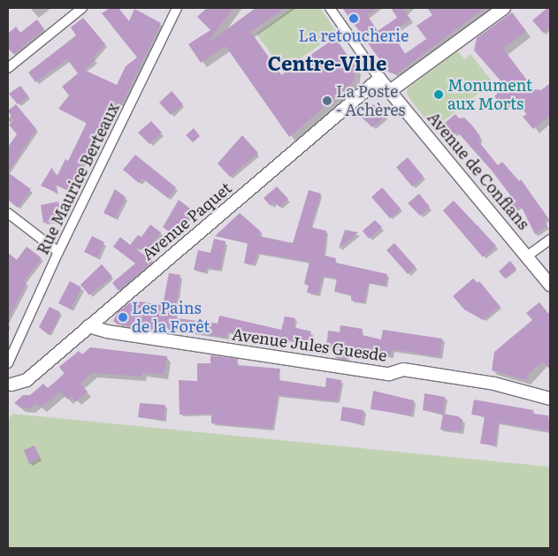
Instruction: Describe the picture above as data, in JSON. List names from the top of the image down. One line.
{"streets":{"street":["Avenue de Conflans","Rue Maurice Berteaux","Avenue Paquet","Avenue Jules Guesde"]},"crossings":[["Avenue de Conflans","Avenue Paquet"],["Avenue Paquet","Avenue Jules Guesde"]],"districts":["Centre-Ville"],"places":["La retoucherie","Monument aux Morts","La Poste - Achères","Les Pains de la Forêt"]}
